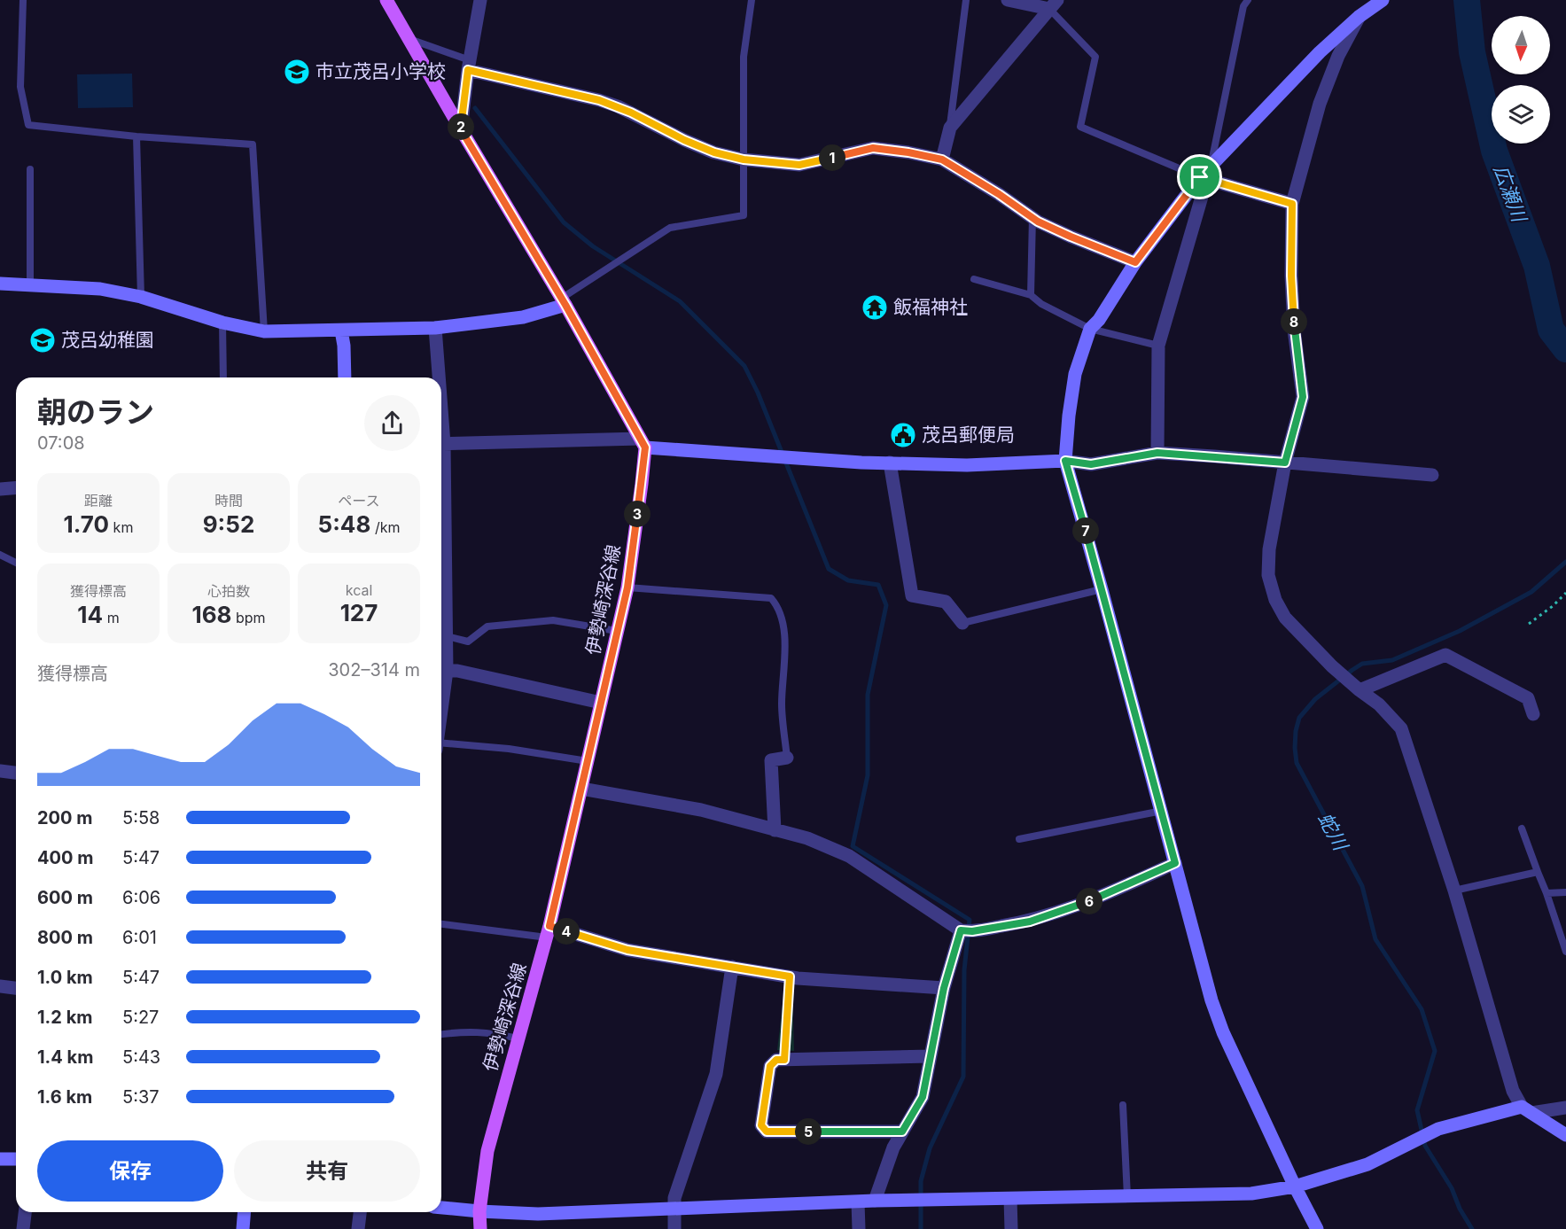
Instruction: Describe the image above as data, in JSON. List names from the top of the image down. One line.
{"streets":{"main road":["伊勢崎深谷線"]},"water":["広瀬川","蛇川"],"places":{"school or university":["市立茂呂小学校","茂呂幼稚園"],"temple":["飯福神社"],"public building":["茂呂郵便局"]},"north":"bottom","page":{"pins":["2","1","8","3","7","6","4","5"],"heading":["朝のラン","07:08"],"stats":[["距離","1.70 km"],["時間","9:52"],["ペース","5:48 /km"],["獲得標高","14 m"],["心拍数","168 bpm"],["kcal","127"]],"chart":["獲得標高","302–314 m"],"list":[{"name":"200 m","note":"5:58"},{"name":"400 m","note":"5:47"},{"name":"600 m","note":"6:06"},{"name":"800 m","note":"6:01"},{"name":"1.0 km","note":"5:47"},{"name":"1.2 km","note":"5:27"},{"name":"1.4 km","note":"5:43"},{"name":"1.6 km","note":"5:37"}],"buttons":["保存","共有"]}}
